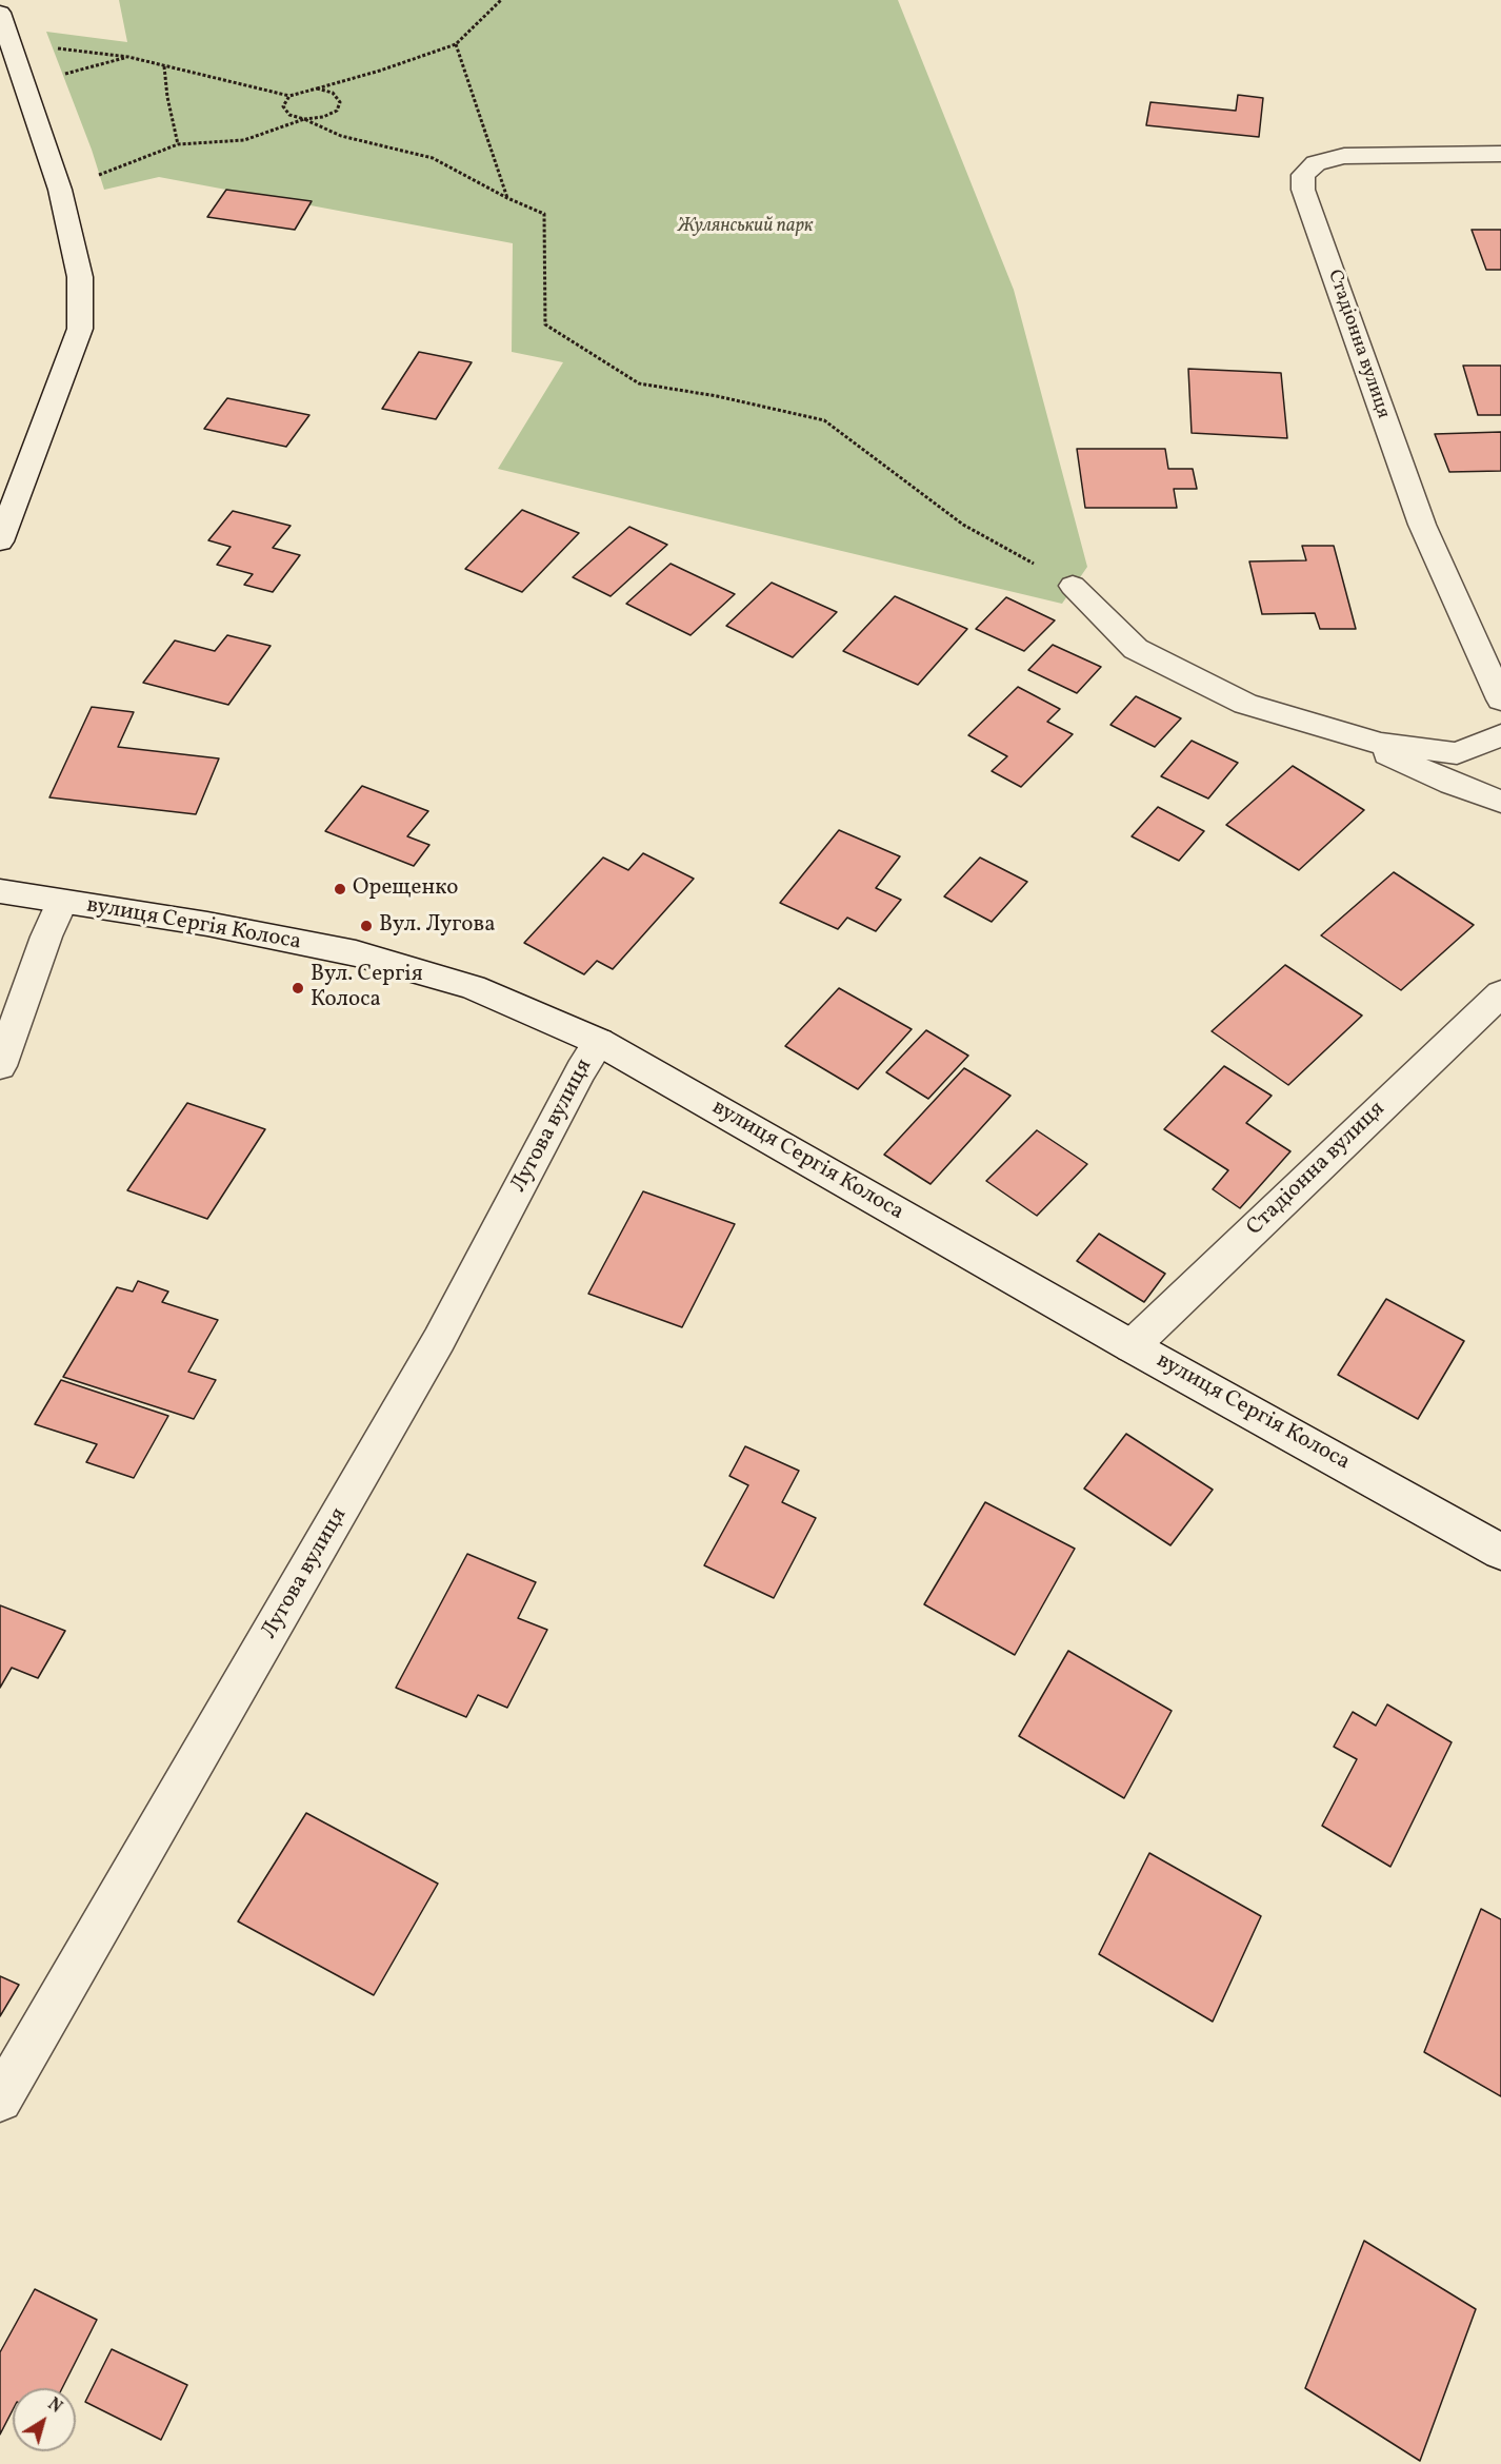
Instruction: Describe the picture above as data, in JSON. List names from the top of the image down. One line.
{"streets":{"street":["Стадіонна вулиця","вулиця Сергія Колоса","Лугова вулиця"]},"crossings":[["Стадіонна вулиця","вулиця Сергія Колоса"],["вулиця Сергія Колоса","Лугова вулиця"]],"parks":["Жулянський парк"],"places":["Орещенко","Вул. Лугова","Вул. Сергія Колоса"],"north":"top right"}
